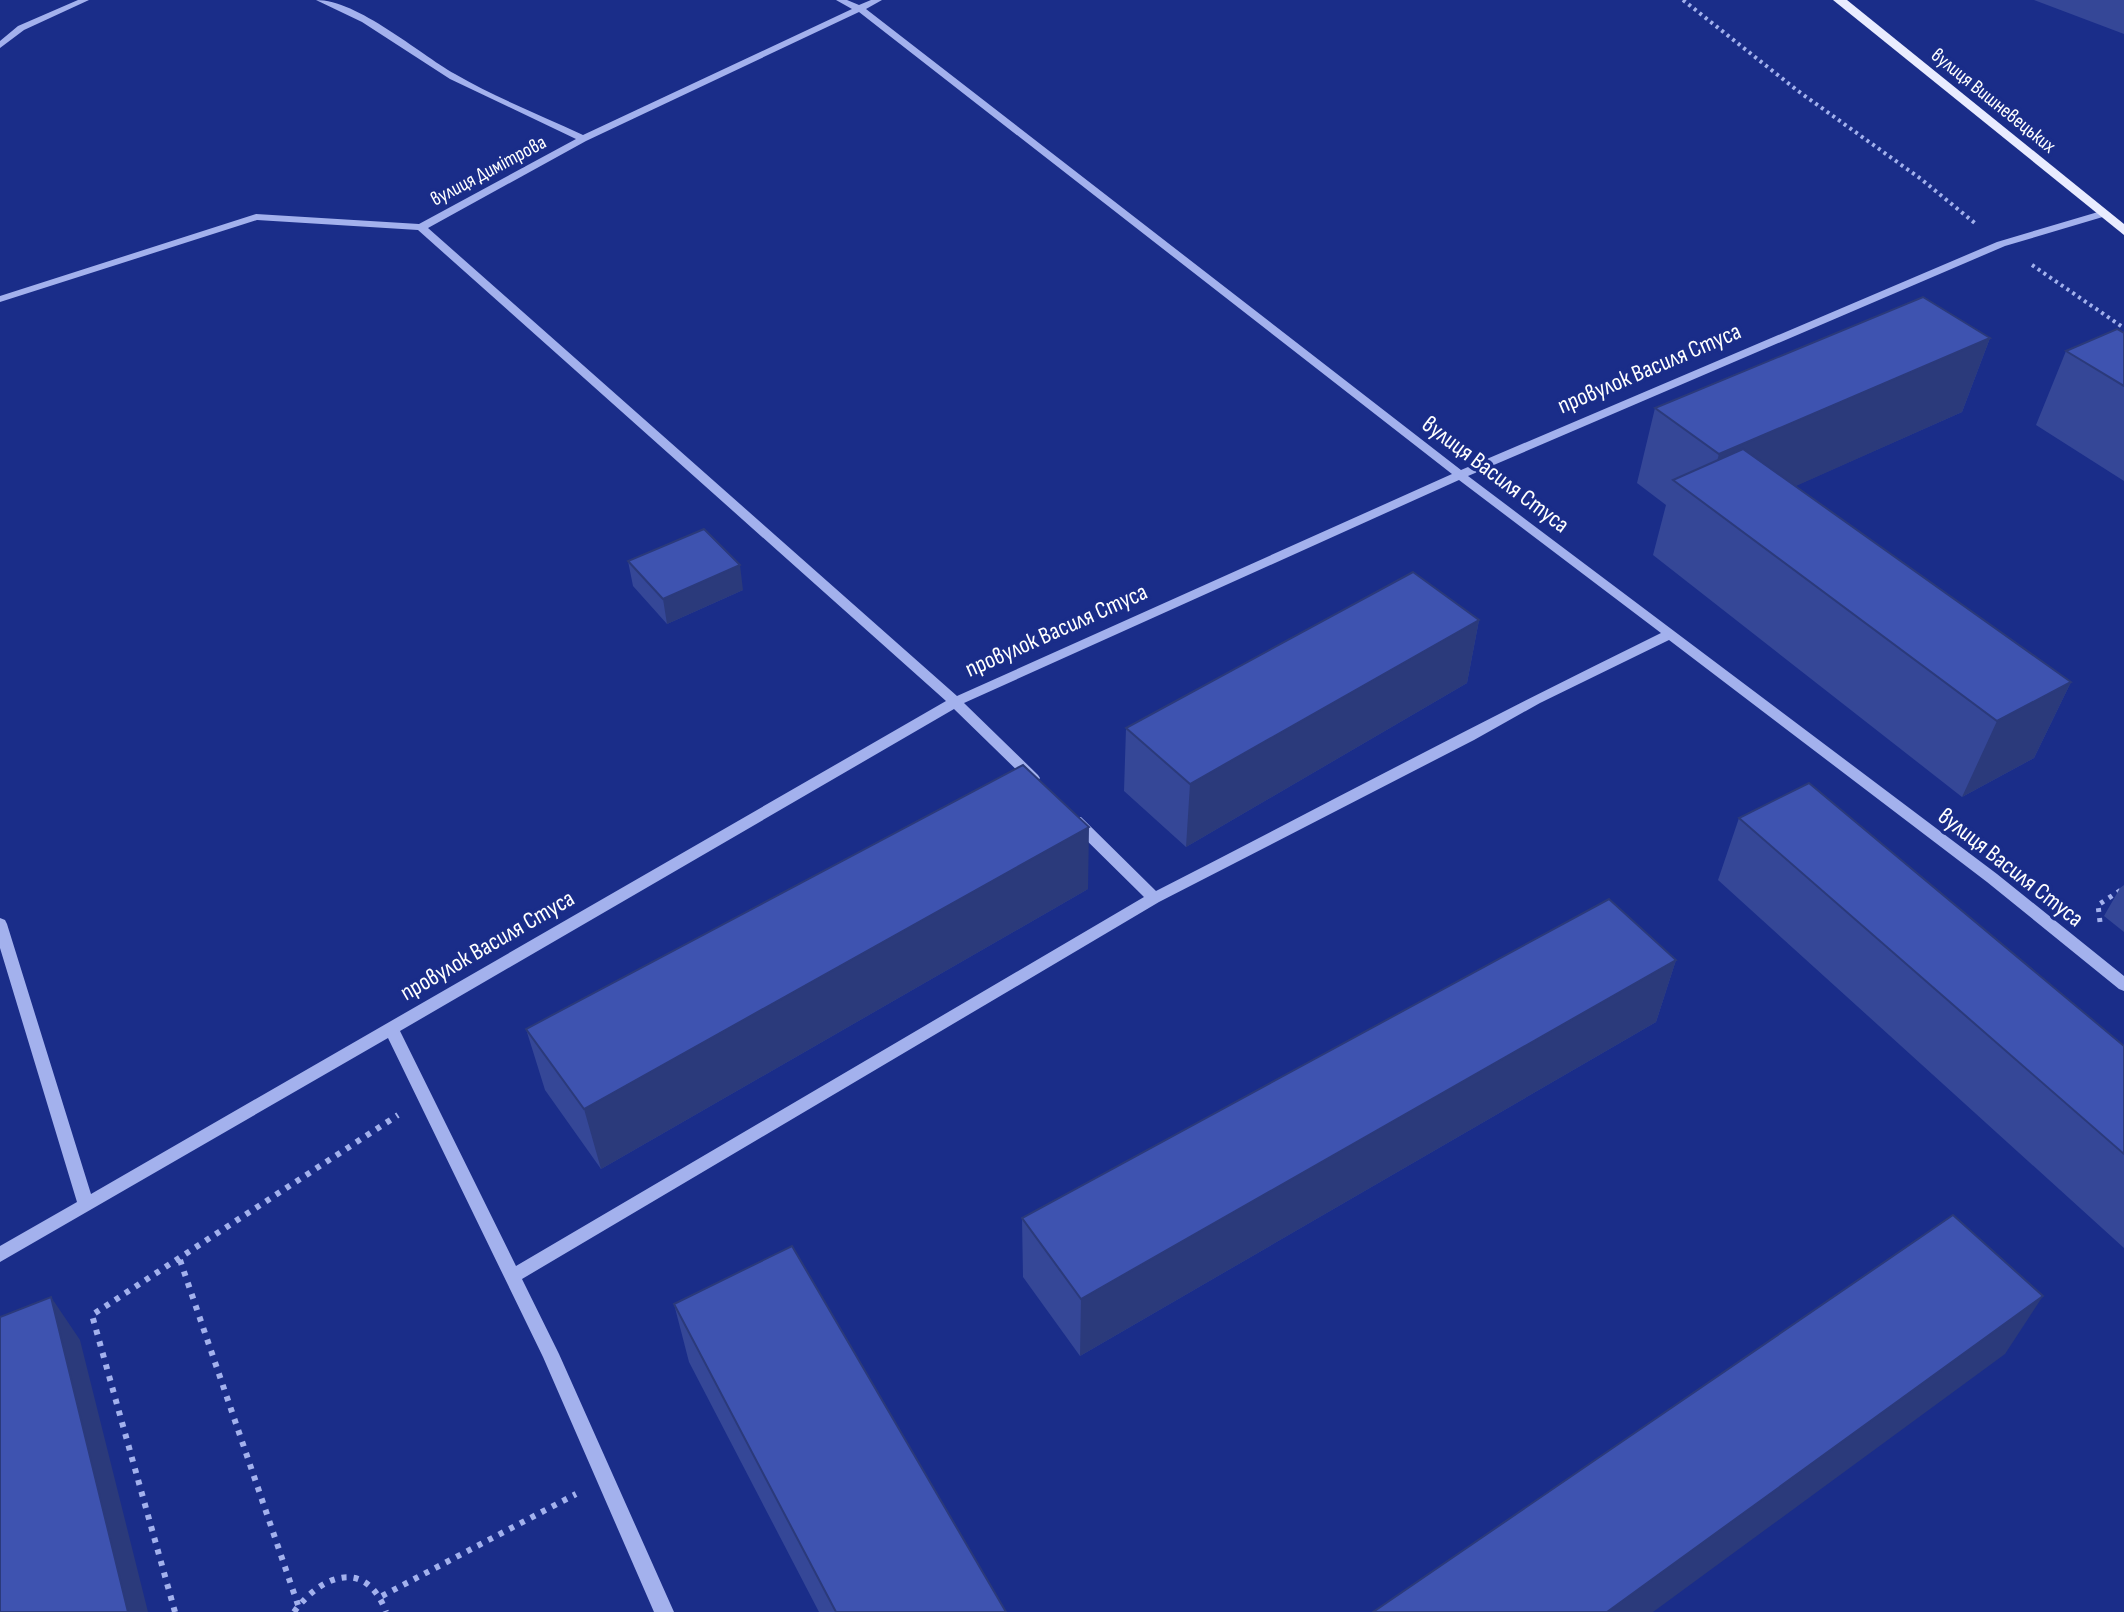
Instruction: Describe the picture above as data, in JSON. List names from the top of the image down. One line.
{"streets":{"main road":["вулиця Вишневецьких"],"street":["вулиця Димітрова","провулок Василя Стуса","вулиця Василя Стуса"]},"crossings":[["вулиця Вишневецьких","провулок Василя Стуса"],["вулиця Димітрова","вулиця Василя Стуса"],["провулок Василя Стуса","вулиця Василя Стуса"]]}
